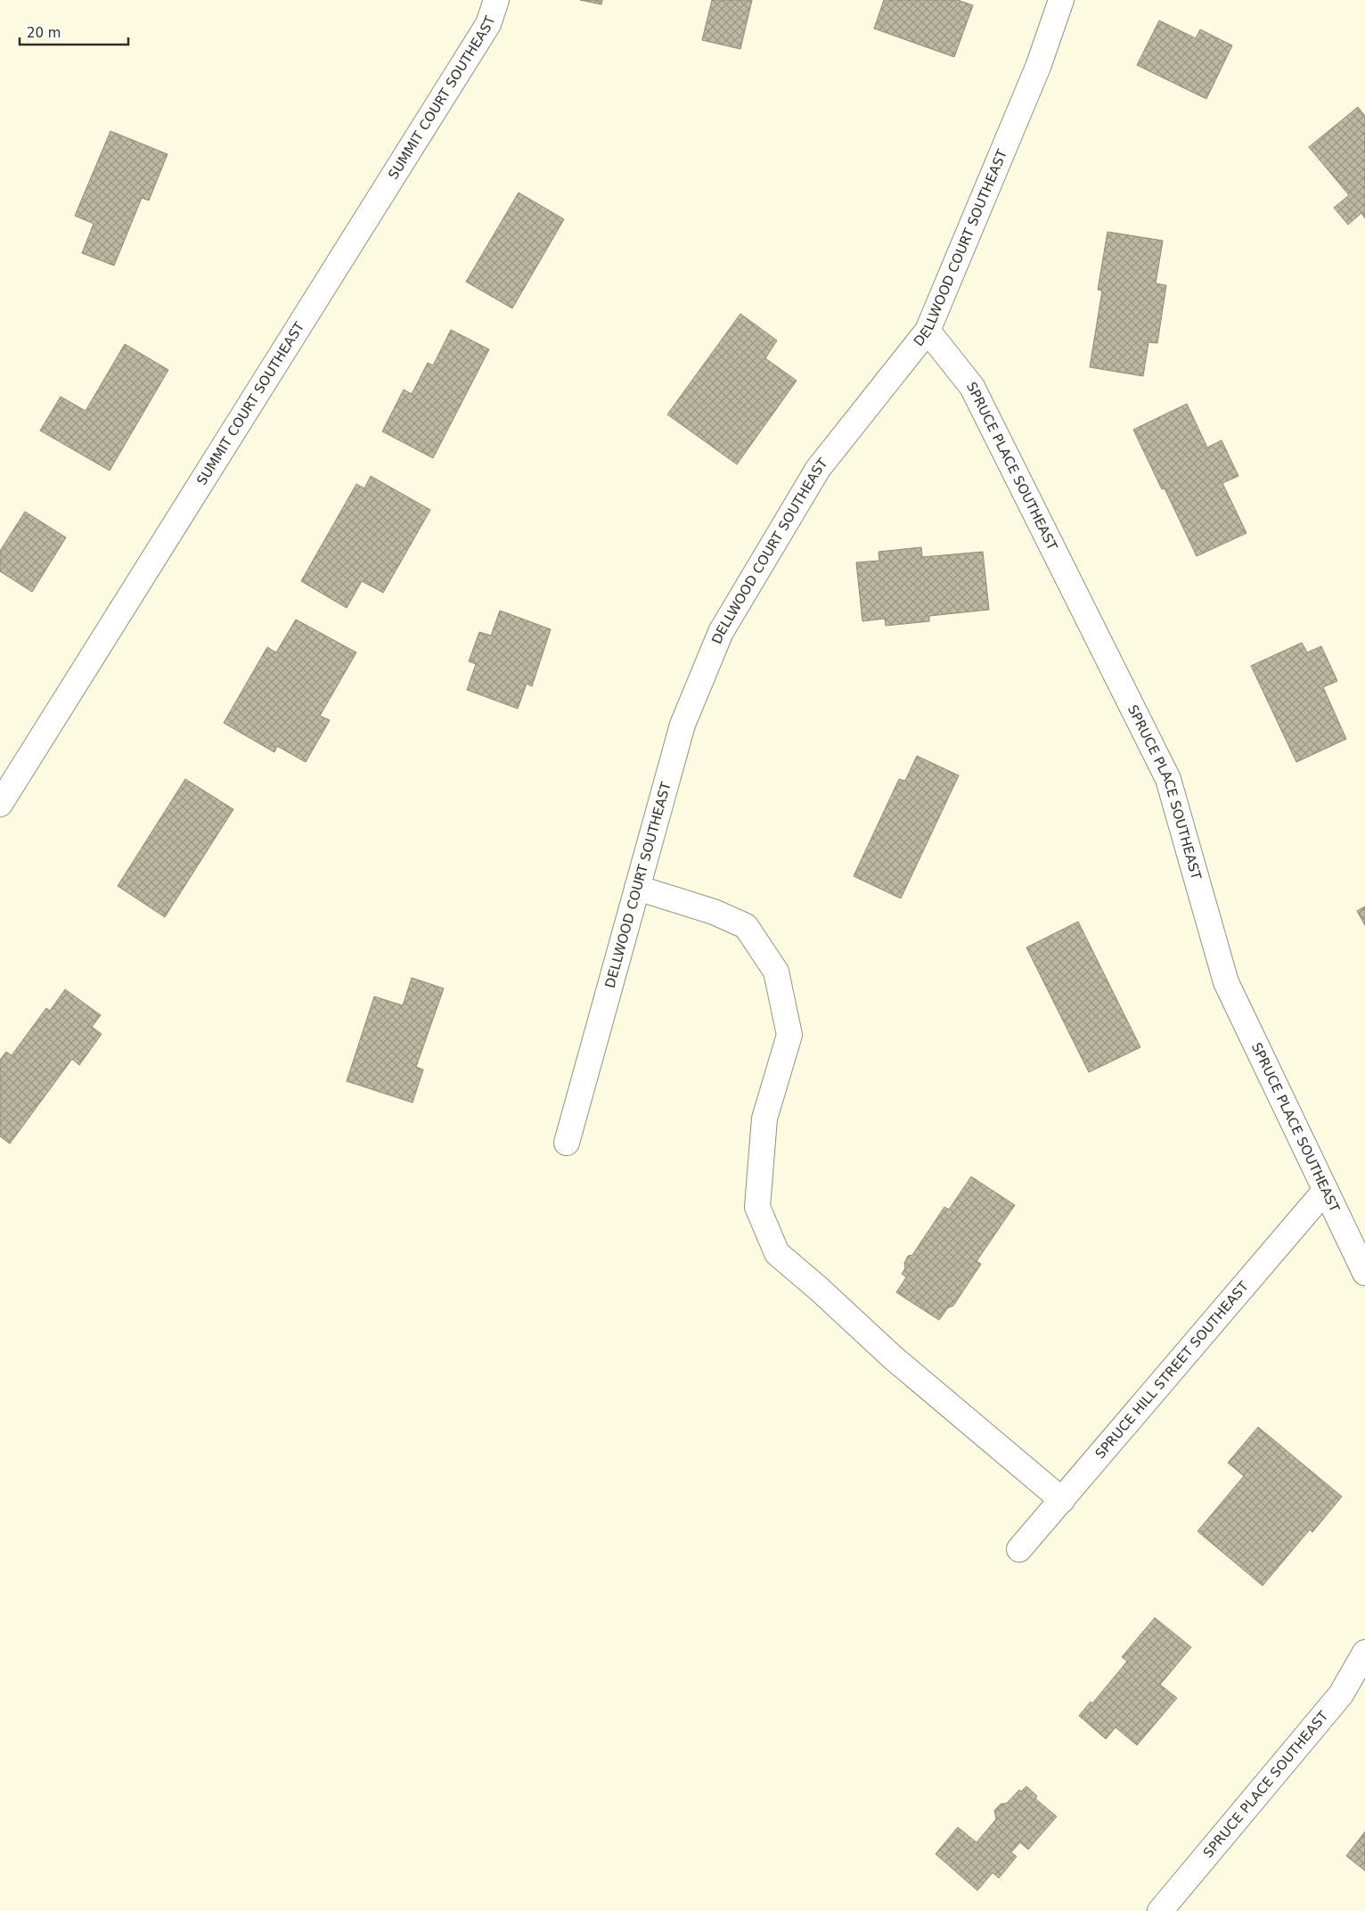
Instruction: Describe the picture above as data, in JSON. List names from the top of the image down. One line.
{"streets":{"street":["SUMMIT COURT SOUTHEAST","DELLWOOD COURT SOUTHEAST","SPRUCE PLACE SOUTHEAST","SPRUCE HILL STREET SOUTHEAST"]},"crossings":[["DELLWOOD COURT SOUTHEAST","SPRUCE PLACE SOUTHEAST"],["SPRUCE PLACE SOUTHEAST","SPRUCE HILL STREET SOUTHEAST"]],"scale_bar":"20 m"}
